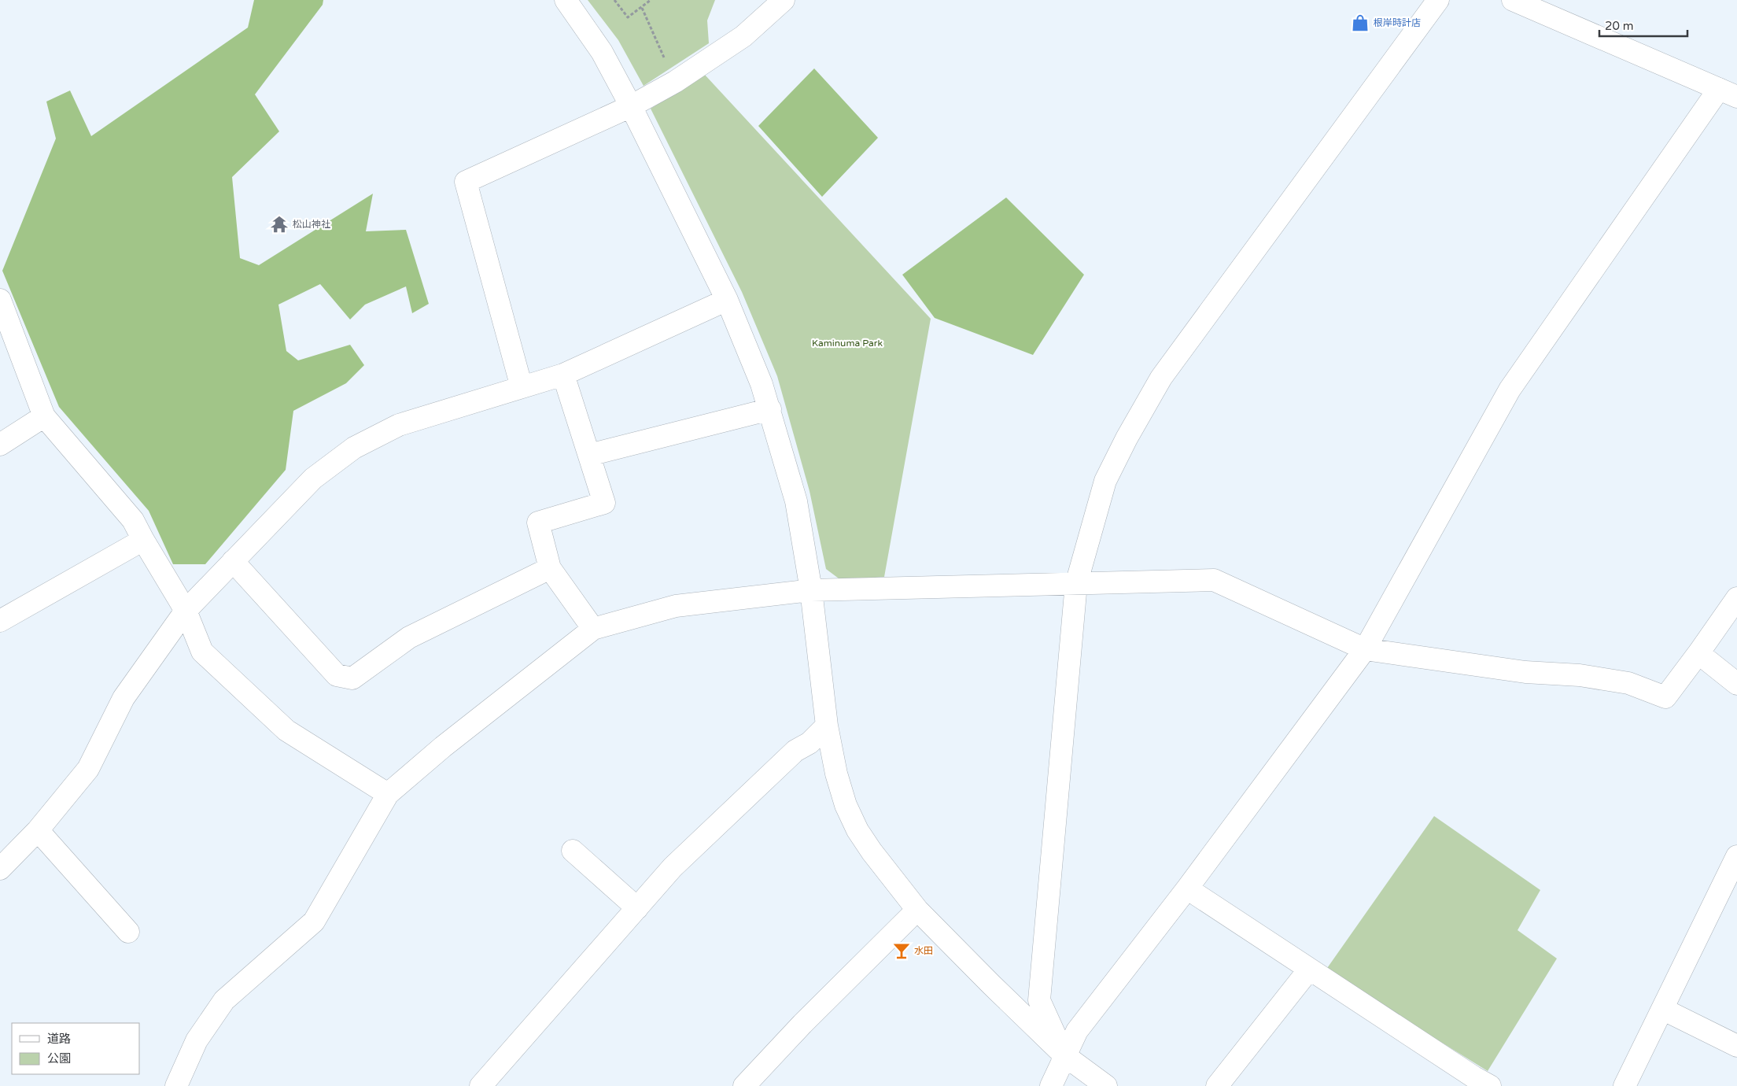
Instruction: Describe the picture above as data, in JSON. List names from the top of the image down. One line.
{"parks":["Kaminuma Park"],"places":{"shop":["根岸時計店"],"temple":["松山神社"],"bar":["水田"]},"legend":["道路","公園"],"scale_bar":"20 m"}
